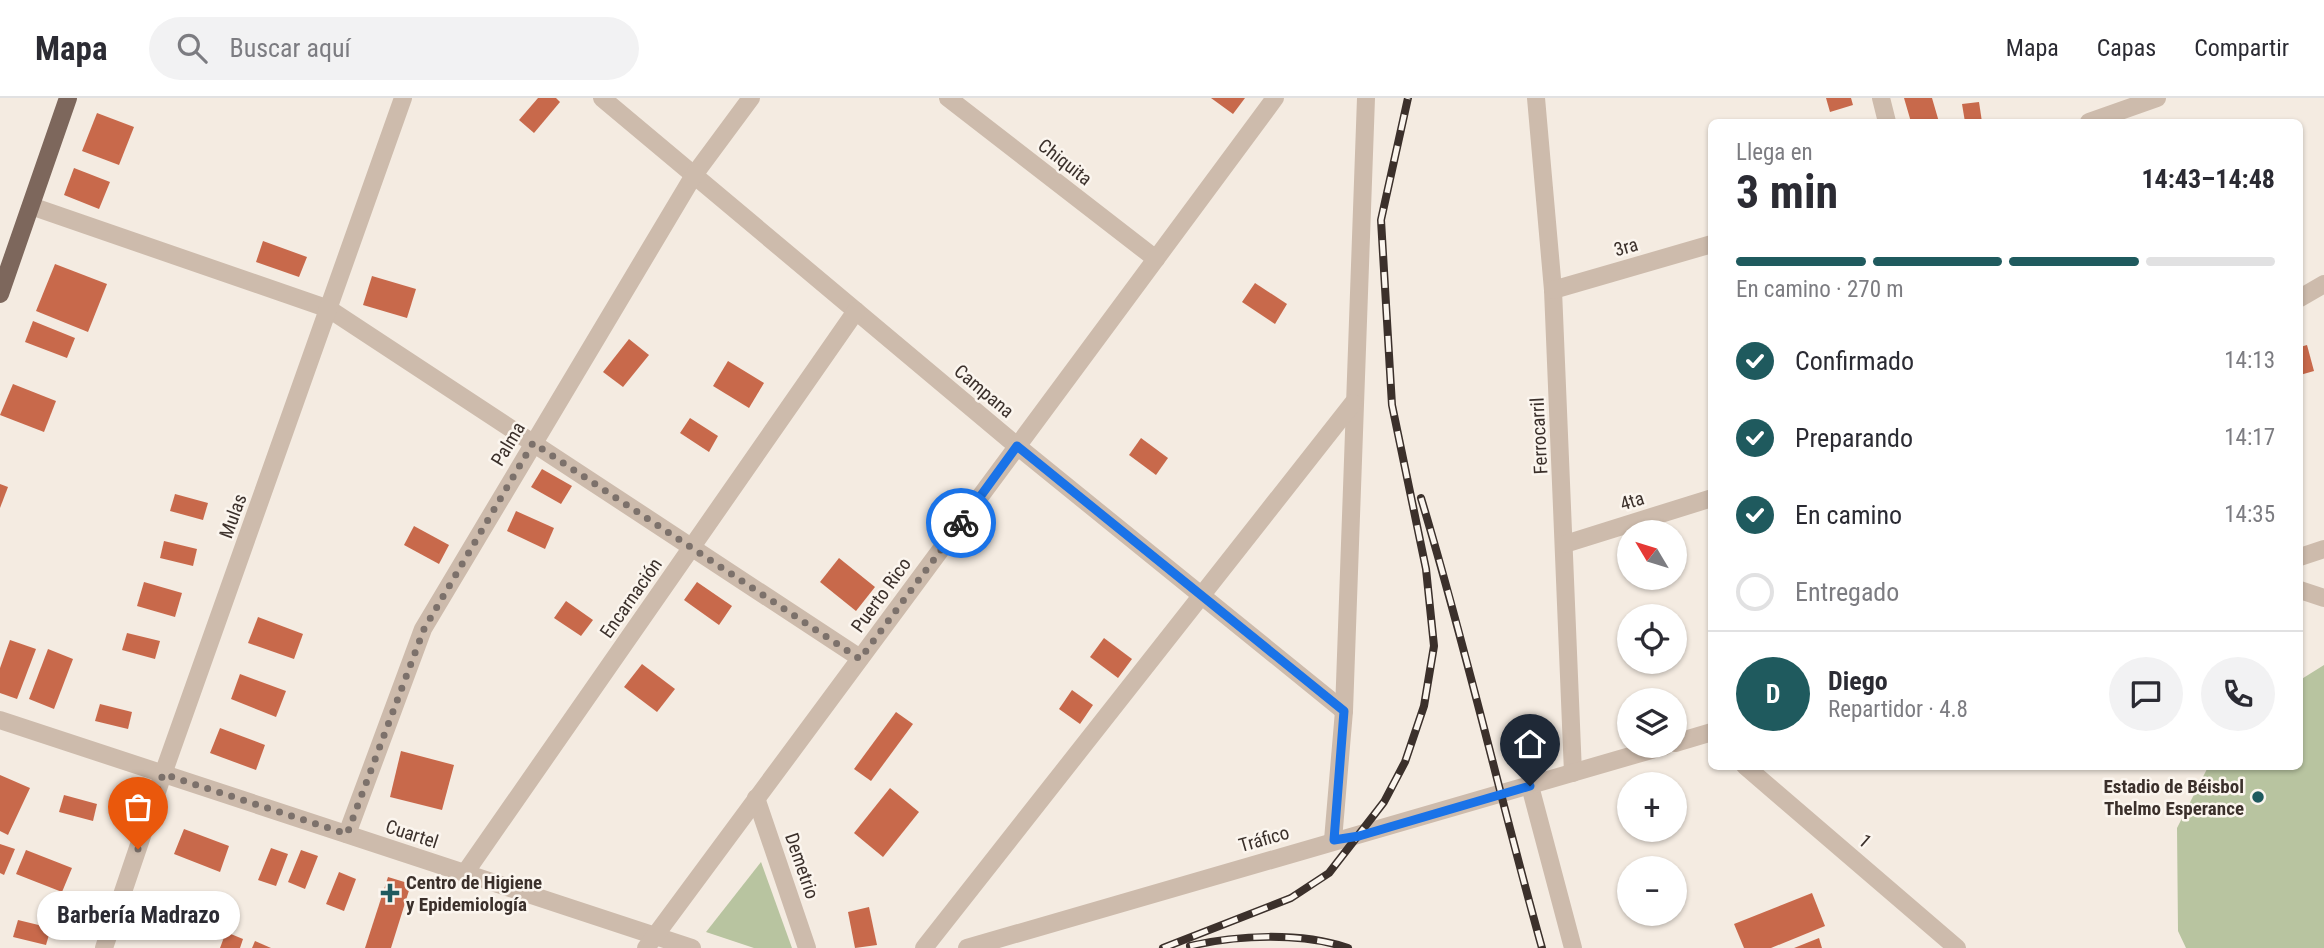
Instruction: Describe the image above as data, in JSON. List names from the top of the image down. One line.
{"streets":{"street":["Chiquita","3ra","Campana","Ferrocarril","Palma","4ta","Mulas","Puerto Rico","Encarnación","Cuartel","Tráfico","1","Demetrio"]},"crossings":[["Chiquita","Puerto Rico"],["3ra","Ferrocarril"],["Campana","Palma"],["Campana","Puerto Rico"],["Campana","Encarnación"],["Ferrocarril","4ta"],["Ferrocarril","Tráfico"],["Palma","Cuartel"],["Mulas","Cuartel"],["Puerto Rico","Cuartel"],["Puerto Rico","Demetrio"],["Encarnación","Cuartel"]],"places":{"other":["Estadio de Béisbol Thelmo Esperance","Barbería Madrazo"],"health":["Centro de Higiene y Epidemiología"]},"north":"top left","page":{"header":"Mapa","search":"Buscar aquí","nav":["Mapa","Capas","Compartir"],"heading":["3 min","Llega en","14:43–14:48"],"panel":["Diego","Repartidor · 4.8"],"bar":"En camino · 270 m","list":[["Confirmado","14:13"],["Preparando","14:17"],["En camino","14:35"],"Entregado"],"map_buttons":["+","−"],"round":"D","bubble":"Barbería Madrazo"}}
